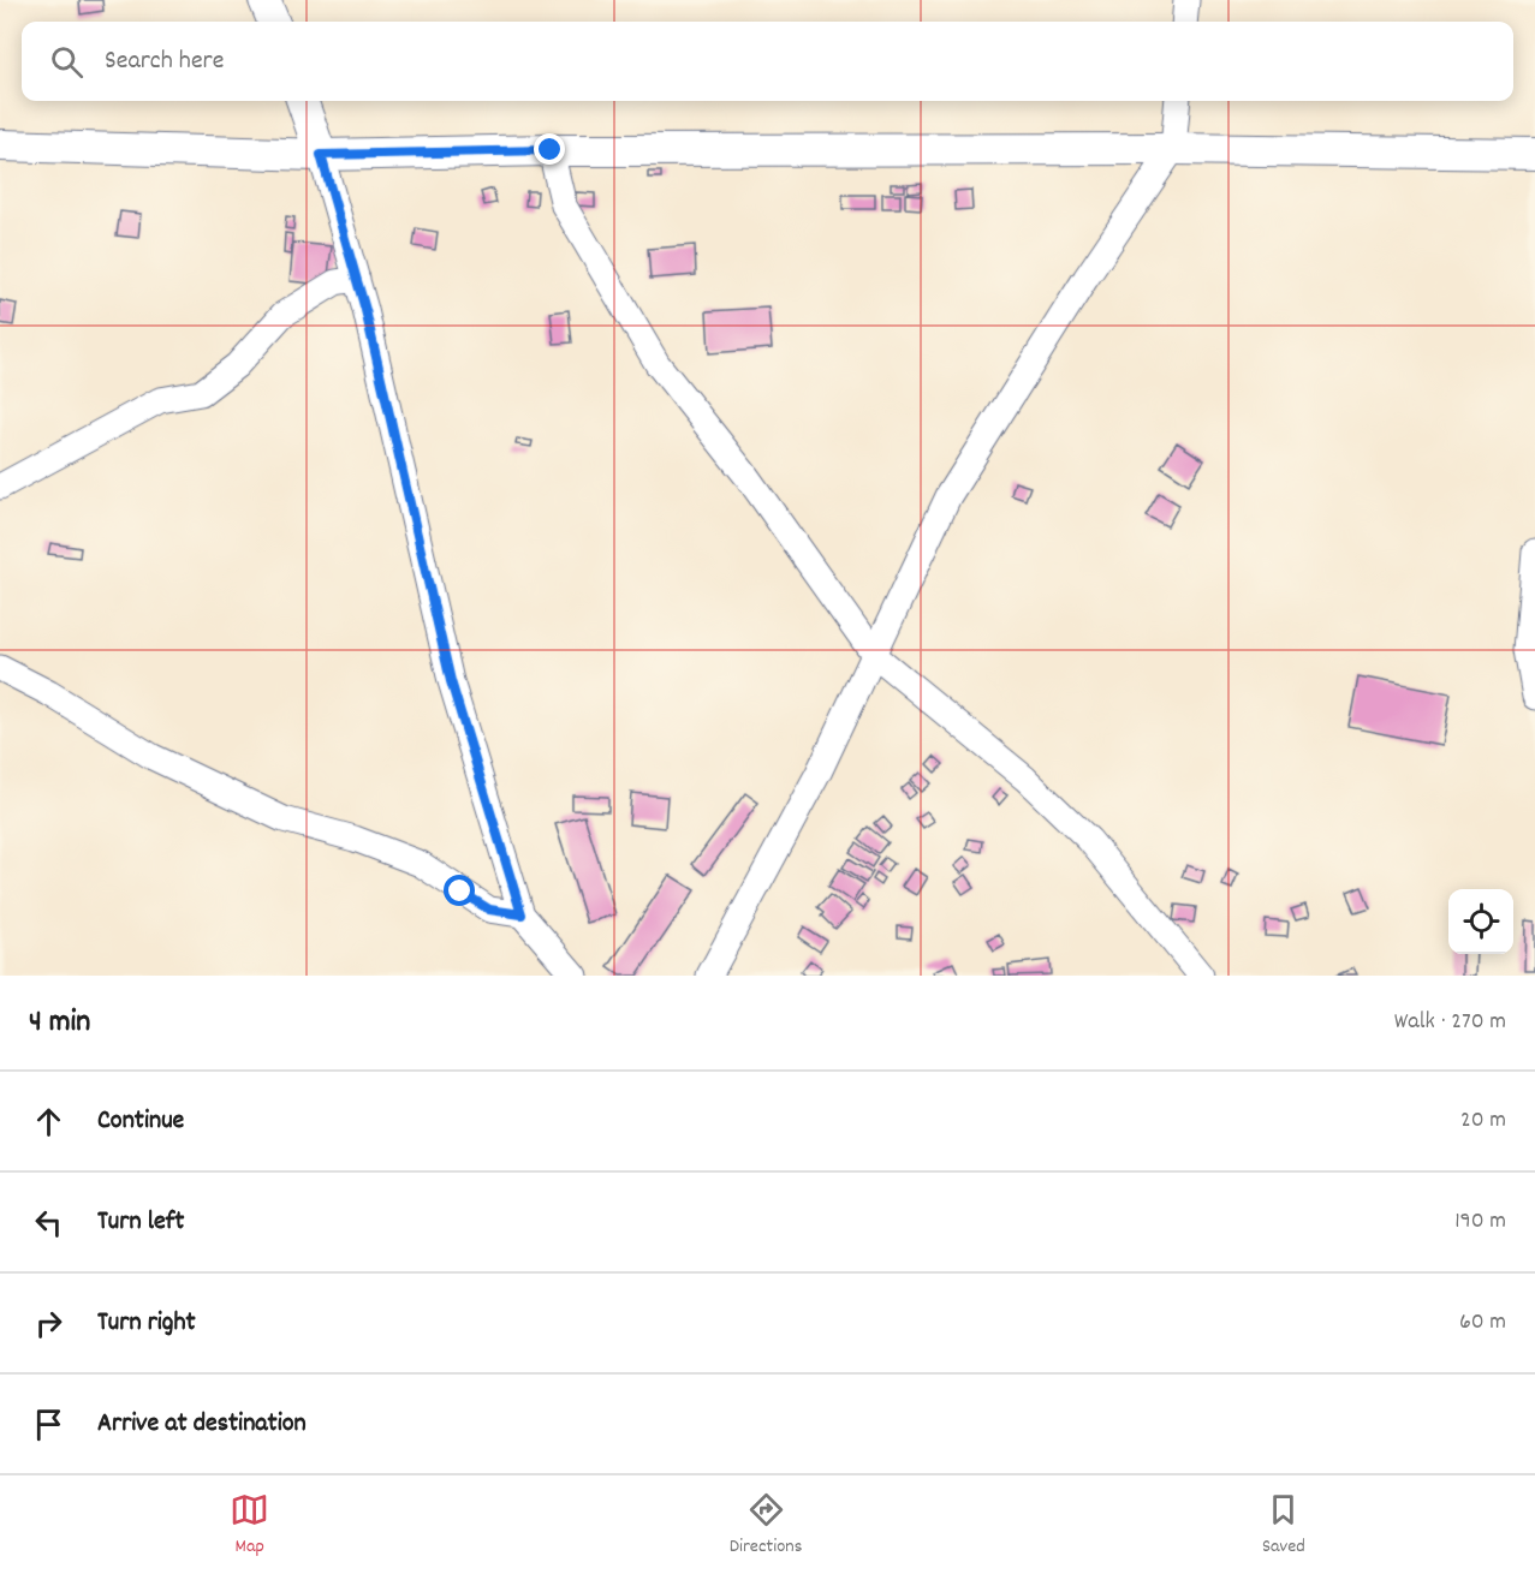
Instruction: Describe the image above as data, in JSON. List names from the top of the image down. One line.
{"page":{"search":"Search here","heading":["4 min","Walk · 270 m"],"list":[["Continue","20 m"],["Turn left","190 m"],["Turn right","60 m"],"Arrive at destination"],"nav":["Map","Directions","Saved"]}}
